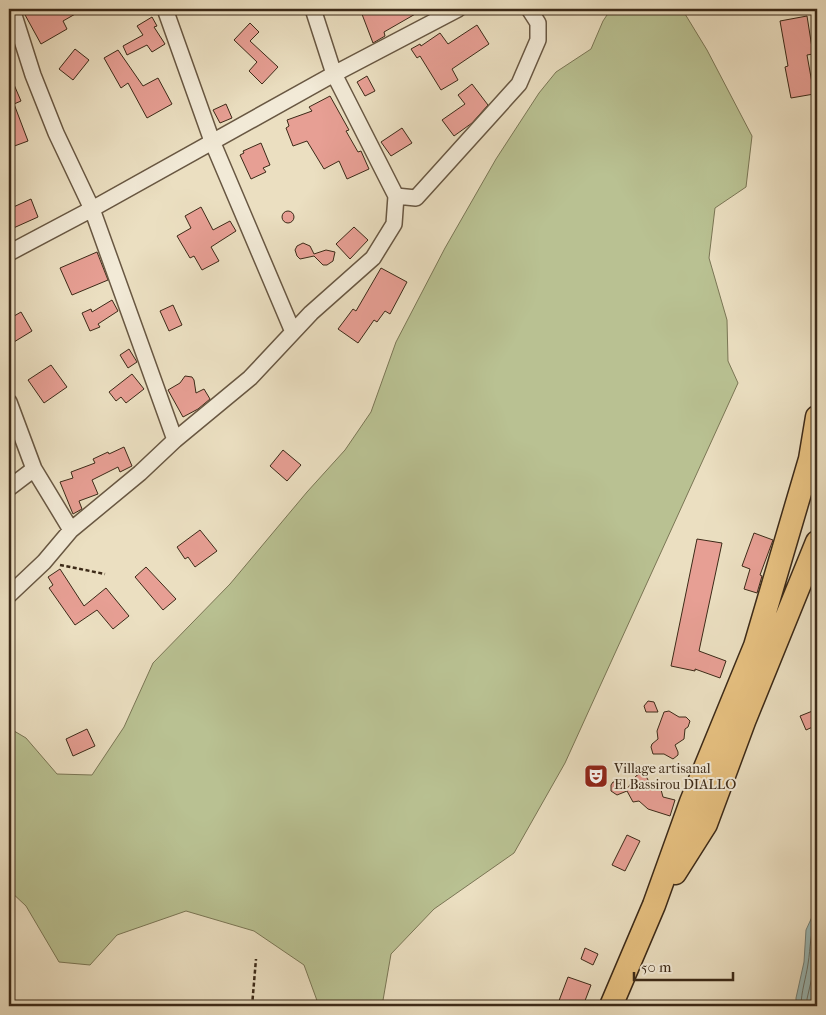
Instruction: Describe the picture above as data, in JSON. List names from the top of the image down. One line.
{"places":{"theatre":["Village artisanal El Bassirou DIALLO"]},"scale_bar":"50 m"}
